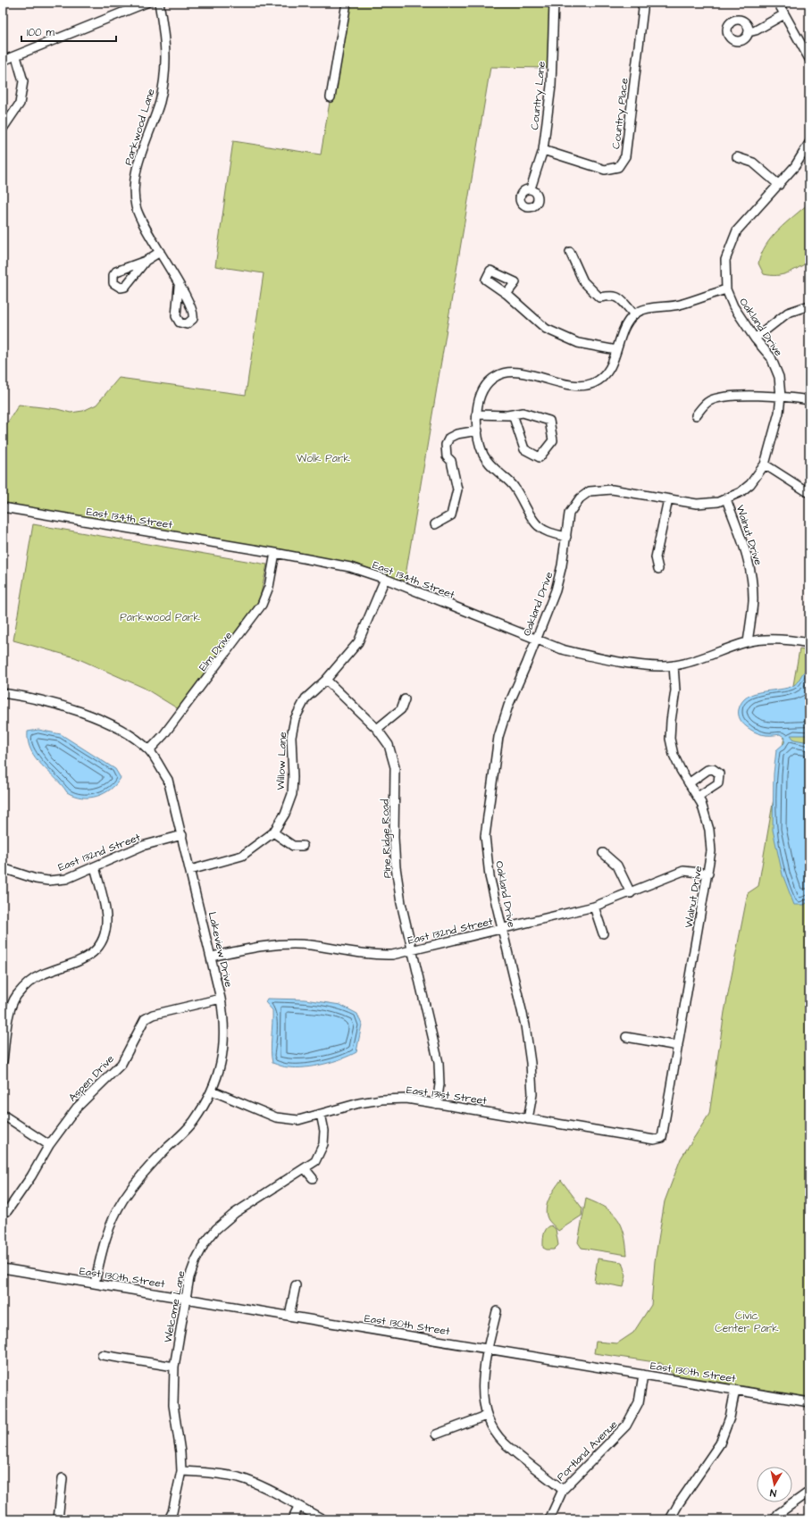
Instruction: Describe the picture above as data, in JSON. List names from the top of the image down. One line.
{"streets":{"street":["Country Lane","Country Place","Parkwood Lane","Oakland Drive","East 134th Street","Walnut Drive","Elm Drive","Willow Lane","Pine Ridge Road","East 132nd Street","Lakeview Drive","Aspen Drive","East 131st Street","East 130th Street","Welcome Lane","Portland Avenue"]},"crossings":[["Country Lane","Country Place"],["Oakland Drive","East 134th Street"],["Oakland Drive","Walnut Drive"],["Oakland Drive","East 132nd Street"],["Oakland Drive","East 131st Street"],["East 134th Street","Walnut Drive"],["East 134th Street","Elm Drive"],["East 134th Street","Willow Lane"],["Walnut Drive","East 132nd Street"],["Walnut Drive","East 131st Street"],["Elm Drive","Lakeview Drive"],["Willow Lane","Pine Ridge Road"],["Willow Lane","Lakeview Drive"],["Pine Ridge Road","East 132nd Street"],["Pine Ridge Road","East 131st Street"],["East 132nd Street","Lakeview Drive"],["Lakeview Drive","Aspen Drive"],["Lakeview Drive","East 131st Street"],["Lakeview Drive","East 130th Street"],["East 131st Street","Welcome Lane"],["East 130th Street","Welcome Lane"],["East 130th Street","Portland Avenue"]],"parks":["Wolk Park","Parkwood Park","Civic Center Park"],"scale_bar":"100 m","north":"bottom"}
